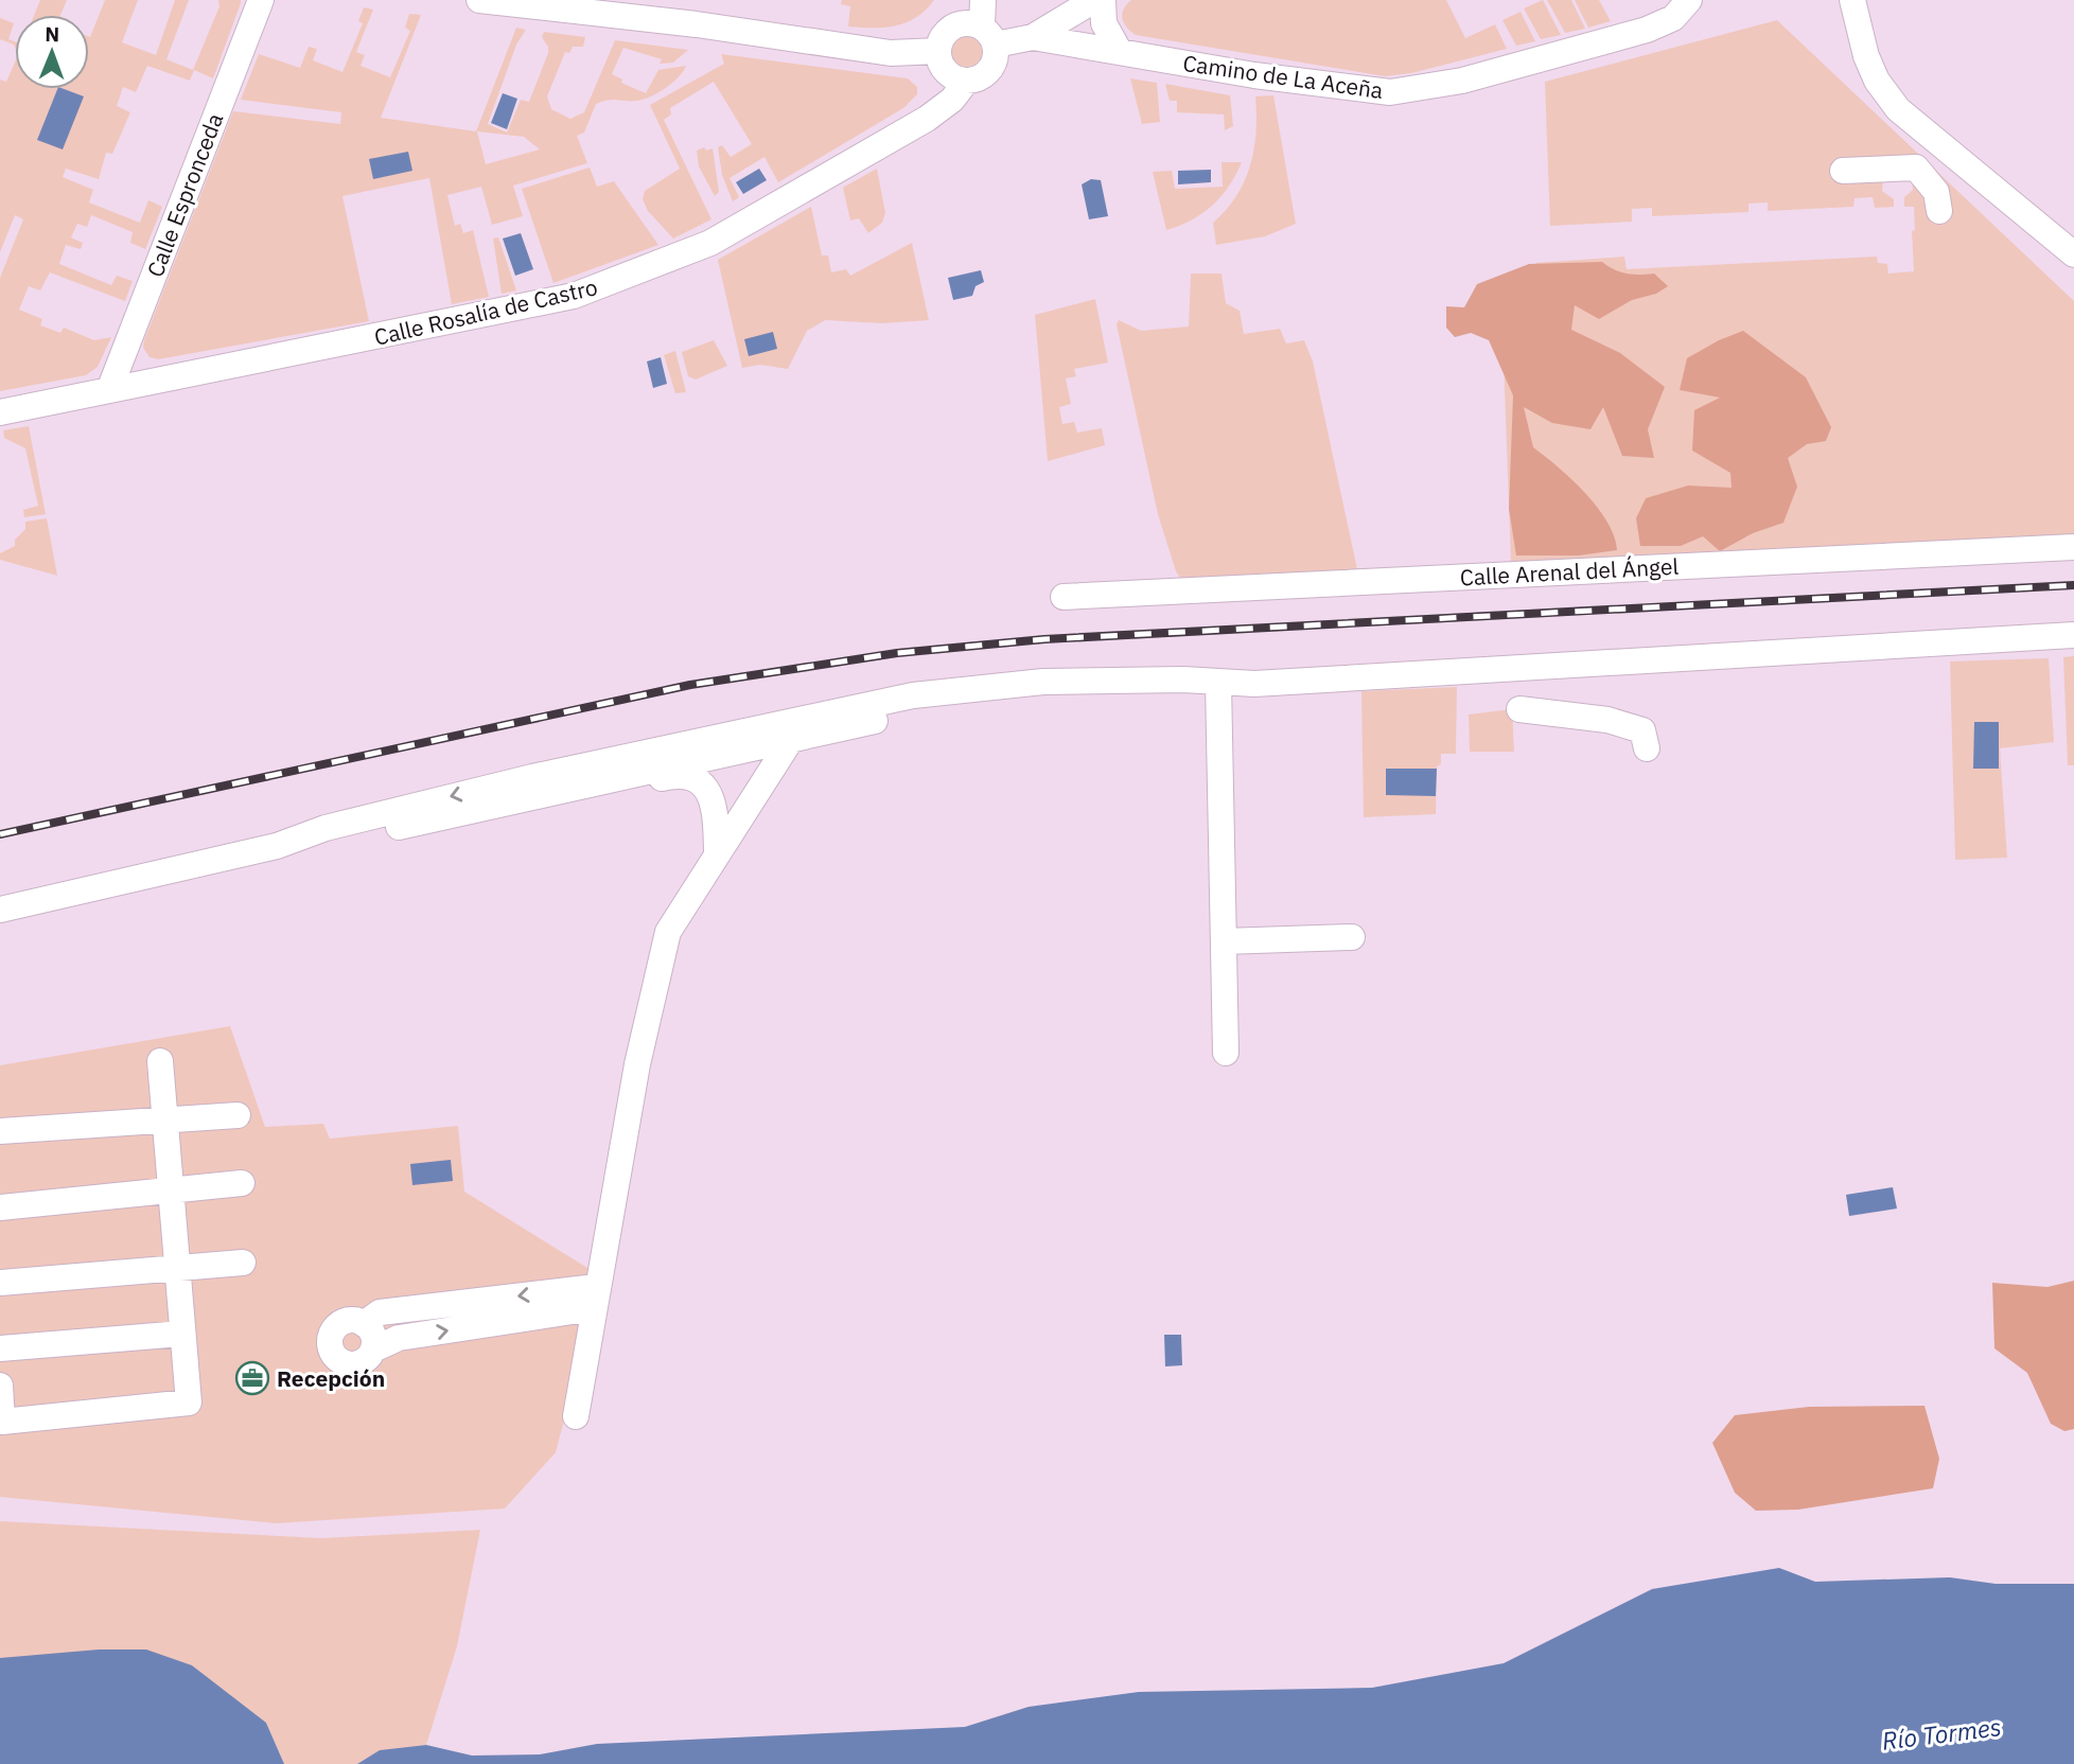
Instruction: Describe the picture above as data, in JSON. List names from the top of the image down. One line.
{"streets":{"street":["Camino de La Aceña","Calle Espronceda","Calle Rosalía de Castro","Calle Arenal del Ángel"]},"crossings":[["Camino de La Aceña","Calle Rosalía de Castro"],["Calle Espronceda","Calle Rosalía de Castro"]],"water":["Río Tormes"],"places":{"office":["Recepción"]},"north":"top"}
